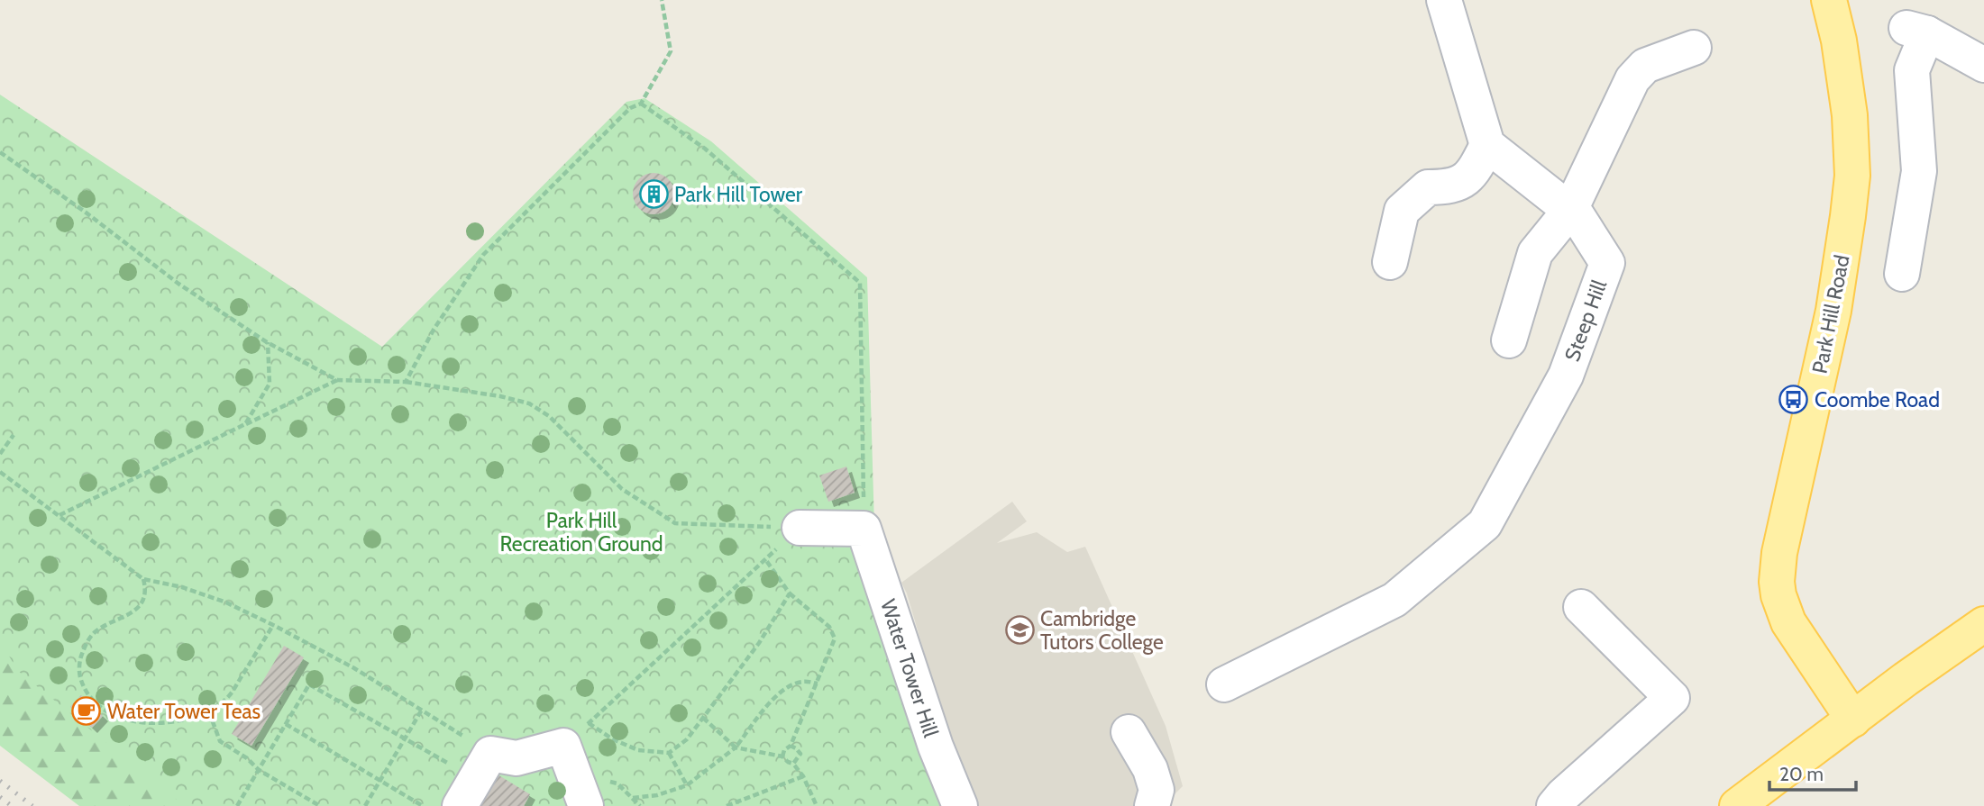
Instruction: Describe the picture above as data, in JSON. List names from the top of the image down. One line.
{"streets":{"main road":["Park Hill Road"],"street":["Steep Hill","Water Tower Hill"]},"parks":["Park Hill Recreation Ground"],"places":{"building":["Park Hill Tower"],"bus stop":["Coombe Road"],"school or university":["Cambridge Tutors College"],"cafe":["Water Tower Teas"]},"scale_bar":"20 m"}
